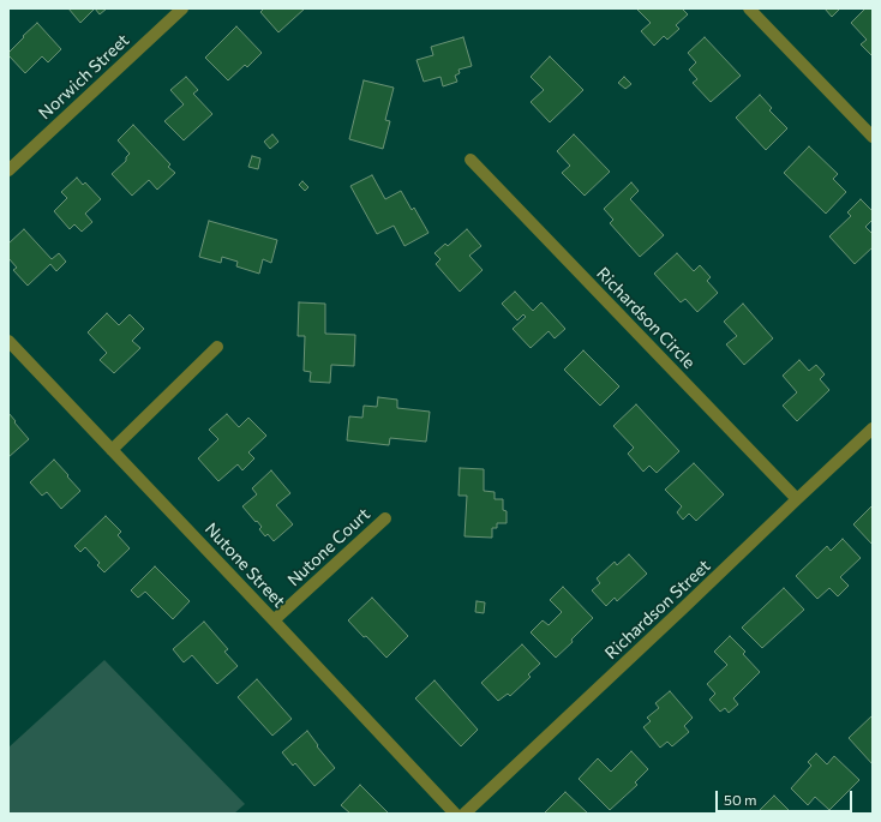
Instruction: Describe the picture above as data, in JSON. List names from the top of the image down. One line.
{"streets":{"street":["Norwich Street","Richardson Circle","Nutone Court","Nutone Street","Richardson Street"]},"crossings":[["Richardson Circle","Richardson Street"],["Nutone Court","Nutone Street"]],"scale_bar":"50 m"}
